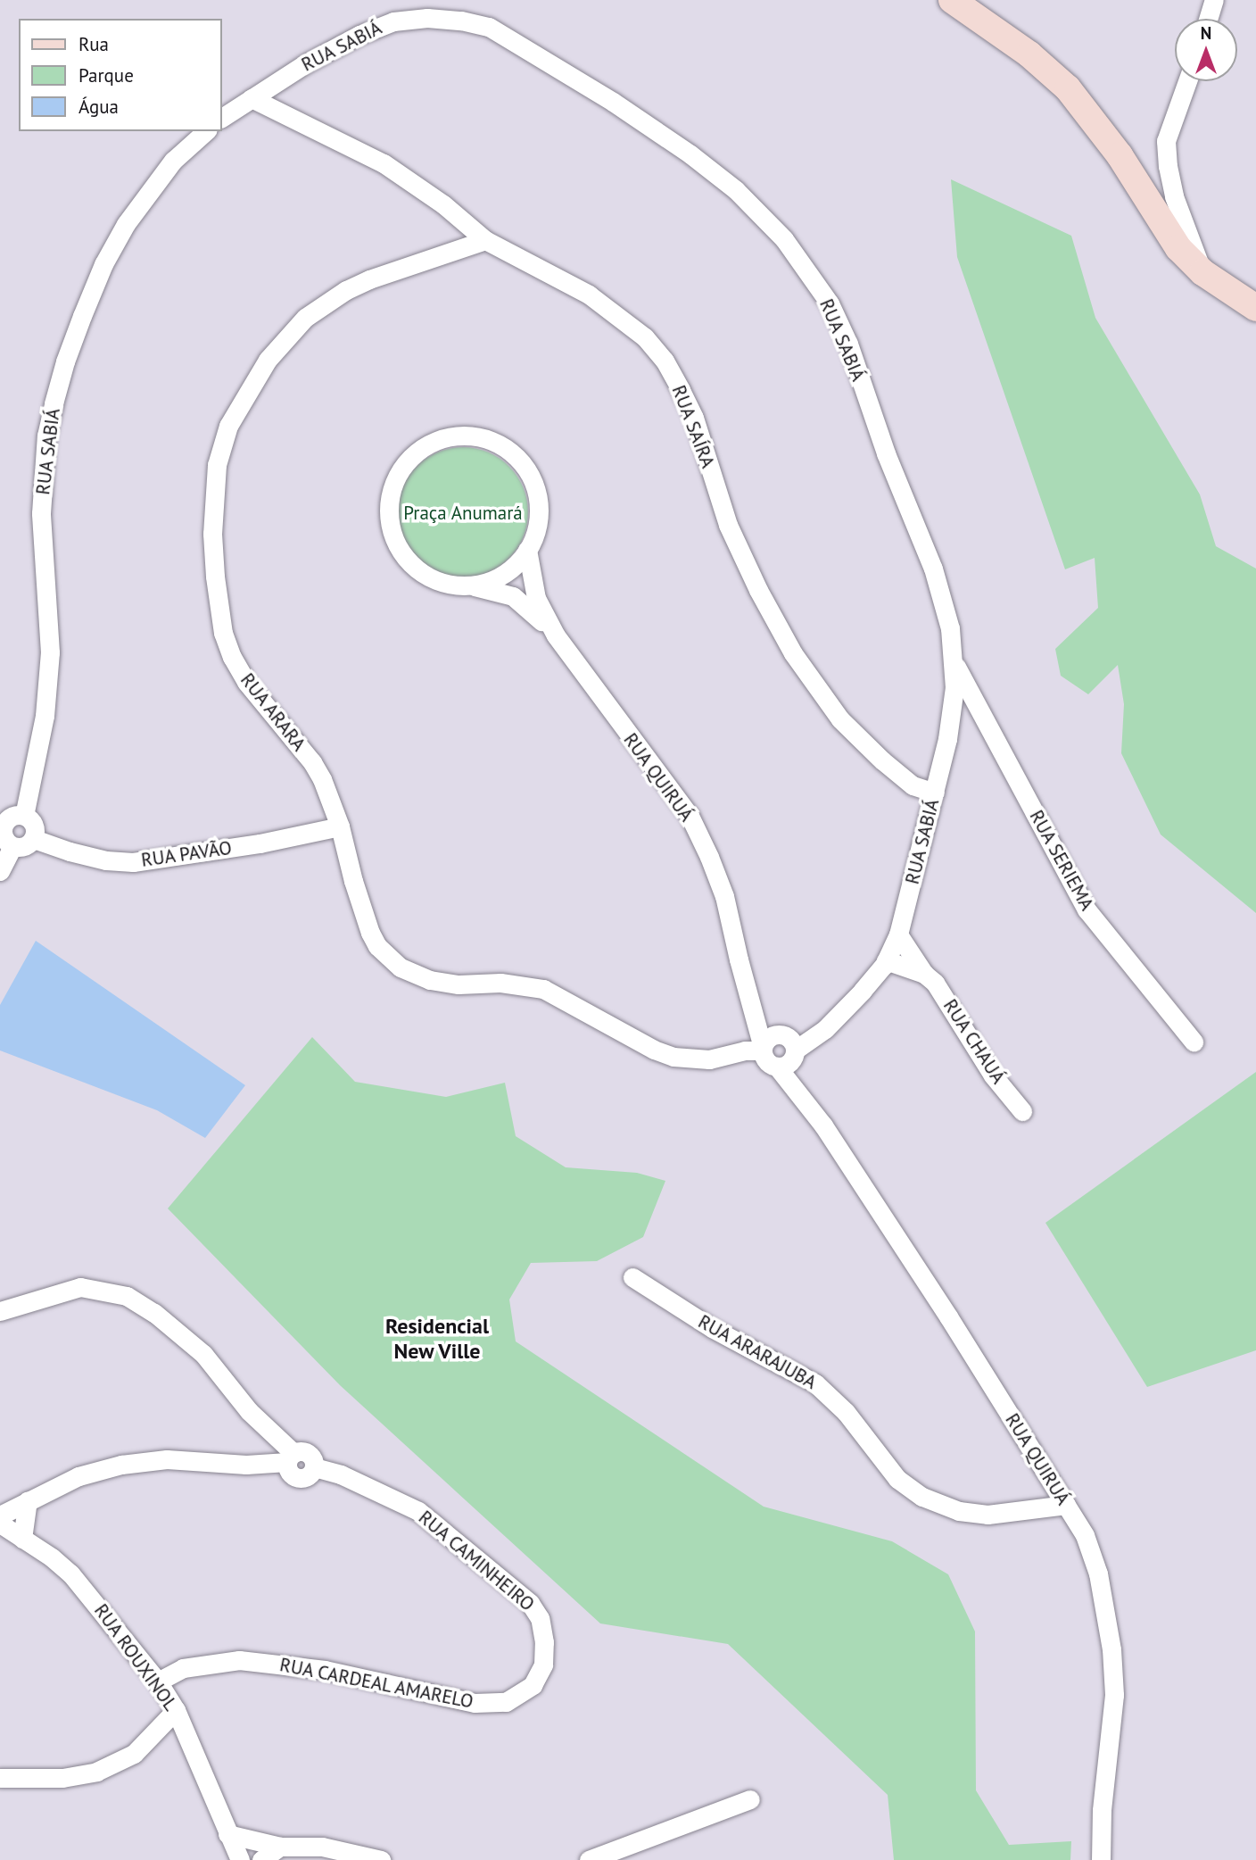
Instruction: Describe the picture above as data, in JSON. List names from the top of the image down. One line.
{"streets":{"street":["RUA SABIÁ","RUA SAÍRA","RUA ARARA","RUA QUIRUÁ","RUA PAVÃO","RUA SERIEMA","RUA CHAUÁ","RUA ARARAJUBA","RUA CAMINHEIRO","RUA ROUXINOL","RUA CARDEAL AMARELO"]},"crossings":[["RUA SABIÁ","RUA SAÍRA"],["RUA SABIÁ","RUA QUIRUÁ"],["RUA SABIÁ","RUA PAVÃO"],["RUA SABIÁ","RUA SERIEMA"],["RUA SABIÁ","RUA CHAUÁ"],["RUA SAÍRA","RUA ARARA"],["RUA ARARA","RUA QUIRUÁ"],["RUA ARARA","RUA PAVÃO"],["RUA QUIRUÁ","RUA ARARAJUBA"],["RUA CAMINHEIRO","RUA CARDEAL AMARELO"],["RUA ROUXINOL","RUA CARDEAL AMARELO"]],"districts":["Residencial New Ville"],"parks":["Praça Anumará"],"legend":["Rua","Parque","Água"],"north":"top"}
